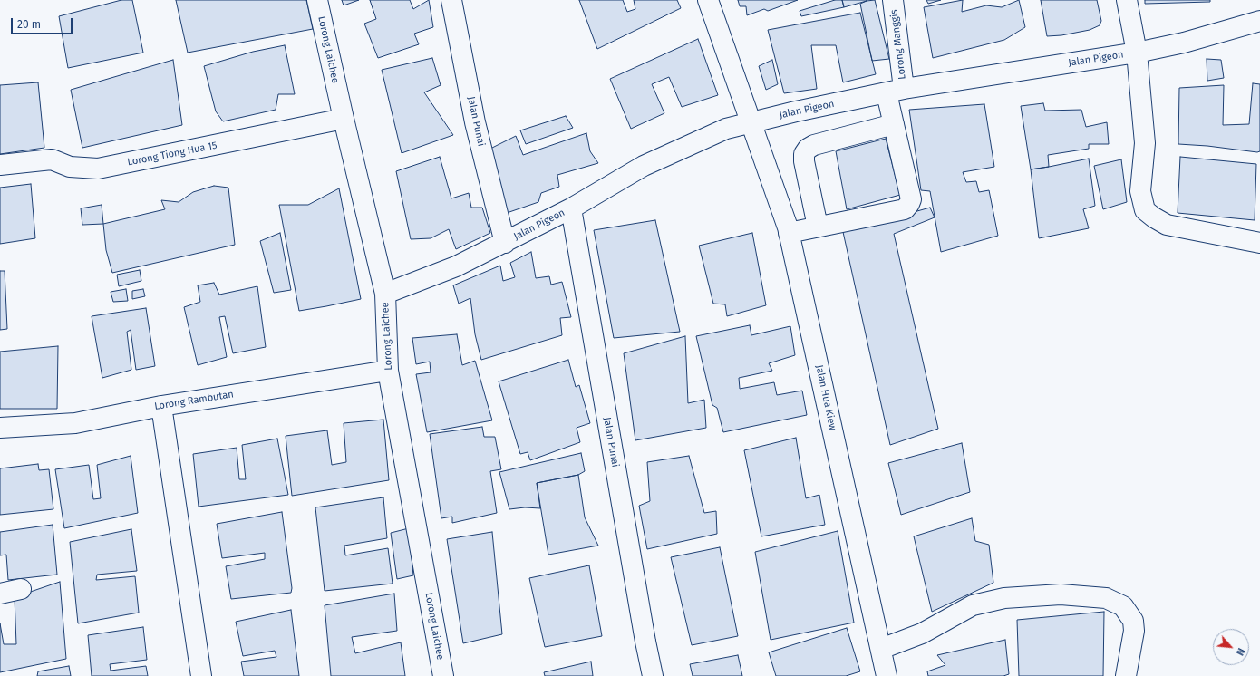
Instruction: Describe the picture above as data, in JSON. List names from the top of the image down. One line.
{"streets":{"street":["Lorong Manggis","Lorong Laichee","Jalan Pigeon","Jalan Punai","Lorong Tiong Hua 15","Jalan Hua Kiew","Lorong Rambutan"]},"crossings":[["Lorong Manggis","Jalan Pigeon"],["Lorong Manggis","Jalan Hua Kiew"],["Lorong Laichee","Jalan Pigeon"],["Lorong Laichee","Lorong Tiong Hua 15"],["Lorong Laichee","Lorong Rambutan"],["Jalan Pigeon","Jalan Punai"],["Jalan Pigeon","Jalan Hua Kiew"]],"scale_bar":"20 m","north":"bottom right"}
